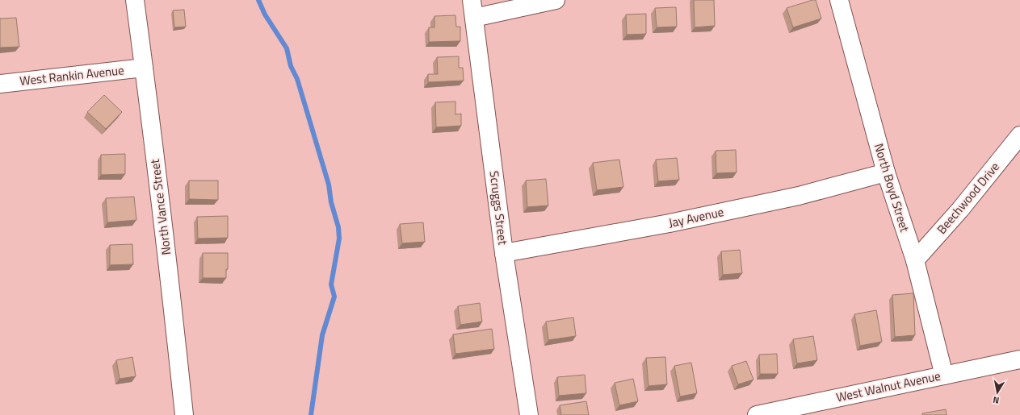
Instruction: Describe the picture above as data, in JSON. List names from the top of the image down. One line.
{"streets":{"street":["West Rankin Avenue","North Boyd Street","Beechwood Drive","North Vance Street","Scruggs Street","Jay Avenue","West Walnut Avenue"]},"crossings":[["West Rankin Avenue","North Vance Street"],["North Boyd Street","Beechwood Drive"],["North Boyd Street","Jay Avenue"],["North Boyd Street","West Walnut Avenue"],["Scruggs Street","Jay Avenue"]],"north":"bottom"}
